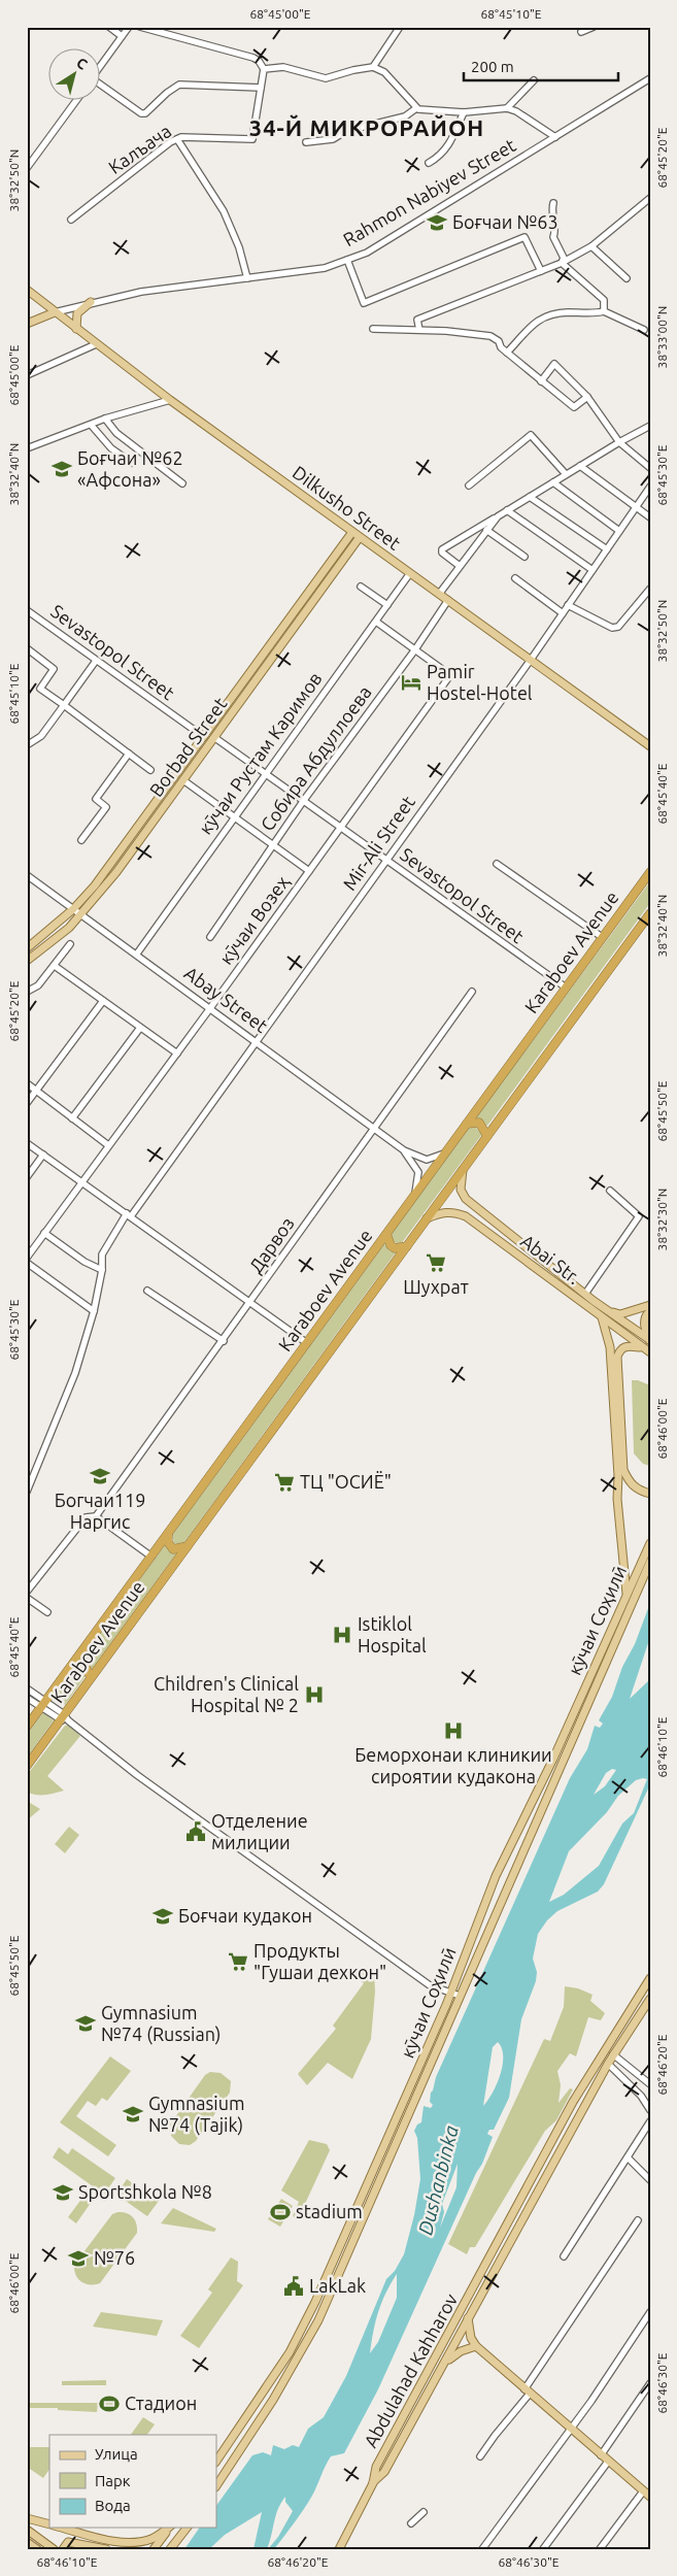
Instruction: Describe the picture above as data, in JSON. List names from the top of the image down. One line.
{"streets":{"highway":["Karaboev Avenue"],"main road":["Rahmon Nabiyev Street","Dilkusho Street","Borbad Street","Abai Str.","кӯчаи Соҳилӣ","Abdulahad Kahharov"],"street":["Калъача","Sevastopol Street","кӯчаи Рустам Каримов","Собира Абдуллоева","Mir-Ali Street","кӯчаи Возеҳ","Abay Street","Дарвоз"]},"crossings":[["Rahmon Nabiyev Street","Dilkusho Street"],["Dilkusho Street","Borbad Street"],["Dilkusho Street","кӯчаи Рустам Каримов"],["Dilkusho Street","Собира Абдуллоева"],["Dilkusho Street","Mir-Ali Street"],["Sevastopol Street","Borbad Street"],["Sevastopol Street","кӯчаи Рустам Каримов"],["Sevastopol Street","Собира Абдуллоева"],["Sevastopol Street","Mir-Ali Street"],["Sevastopol Street","кӯчаи Возеҳ"],["Sevastopol Street","Karaboev Avenue"],["Borbad Street","Abay Street"],["кӯчаи Рустам Каримов","кӯчаи Возеҳ"],["кӯчаи Рустам Каримов","Abay Street"],["Собира Абдуллоева","кӯчаи Возеҳ"],["Mir-Ali Street","Abay Street"],["кӯчаи Возеҳ","Abay Street"],["Karaboev Avenue","Abay Street"],["Karaboev Avenue","Abai Str."],["Abay Street","Дарвоз"]],"districts":["34-Й МИКРОРАЙОН"],"water":["Dushanbinka"],"places":{"school or university":["Боғчаи №63","Боғчаи №62 «Афсона»","Богчаи119 Наргис","Боғчаи кудакон","Gymnasium №74 (Russian)","Gymnasium №74 (Tajik)","Sportshkola №8","№76"],"hotel":["Pamir Hostel-Hotel"],"supermarket":["Шухрат","ТЦ \"ОСИЁ\"","Продукты \"Гушаи дехкон\""],"hospital":["Istiklol Hospital","Children's Clinical Hospital № 2","Беморхонаи клиникии сироятии кудакона"],"public building":["Отделение милиции","LakLak"],"sports":["stadium","Стадион"]},"legend":["Улица","Парк","Вода"],"scale_bar":"200 m","north":"top right","coordinates":["68°45'00\"E","68°45'10\"E","68°45'20\"E","38°32'50\"N","38°33'00\"N","38°32'40\"N","68°45'30\"E","68°45'40\"E","68°45'50\"E","38°32'30\"N","68°46'00\"E","68°46'10\"E","68°46'20\"E","68°46'30\"E"]}
